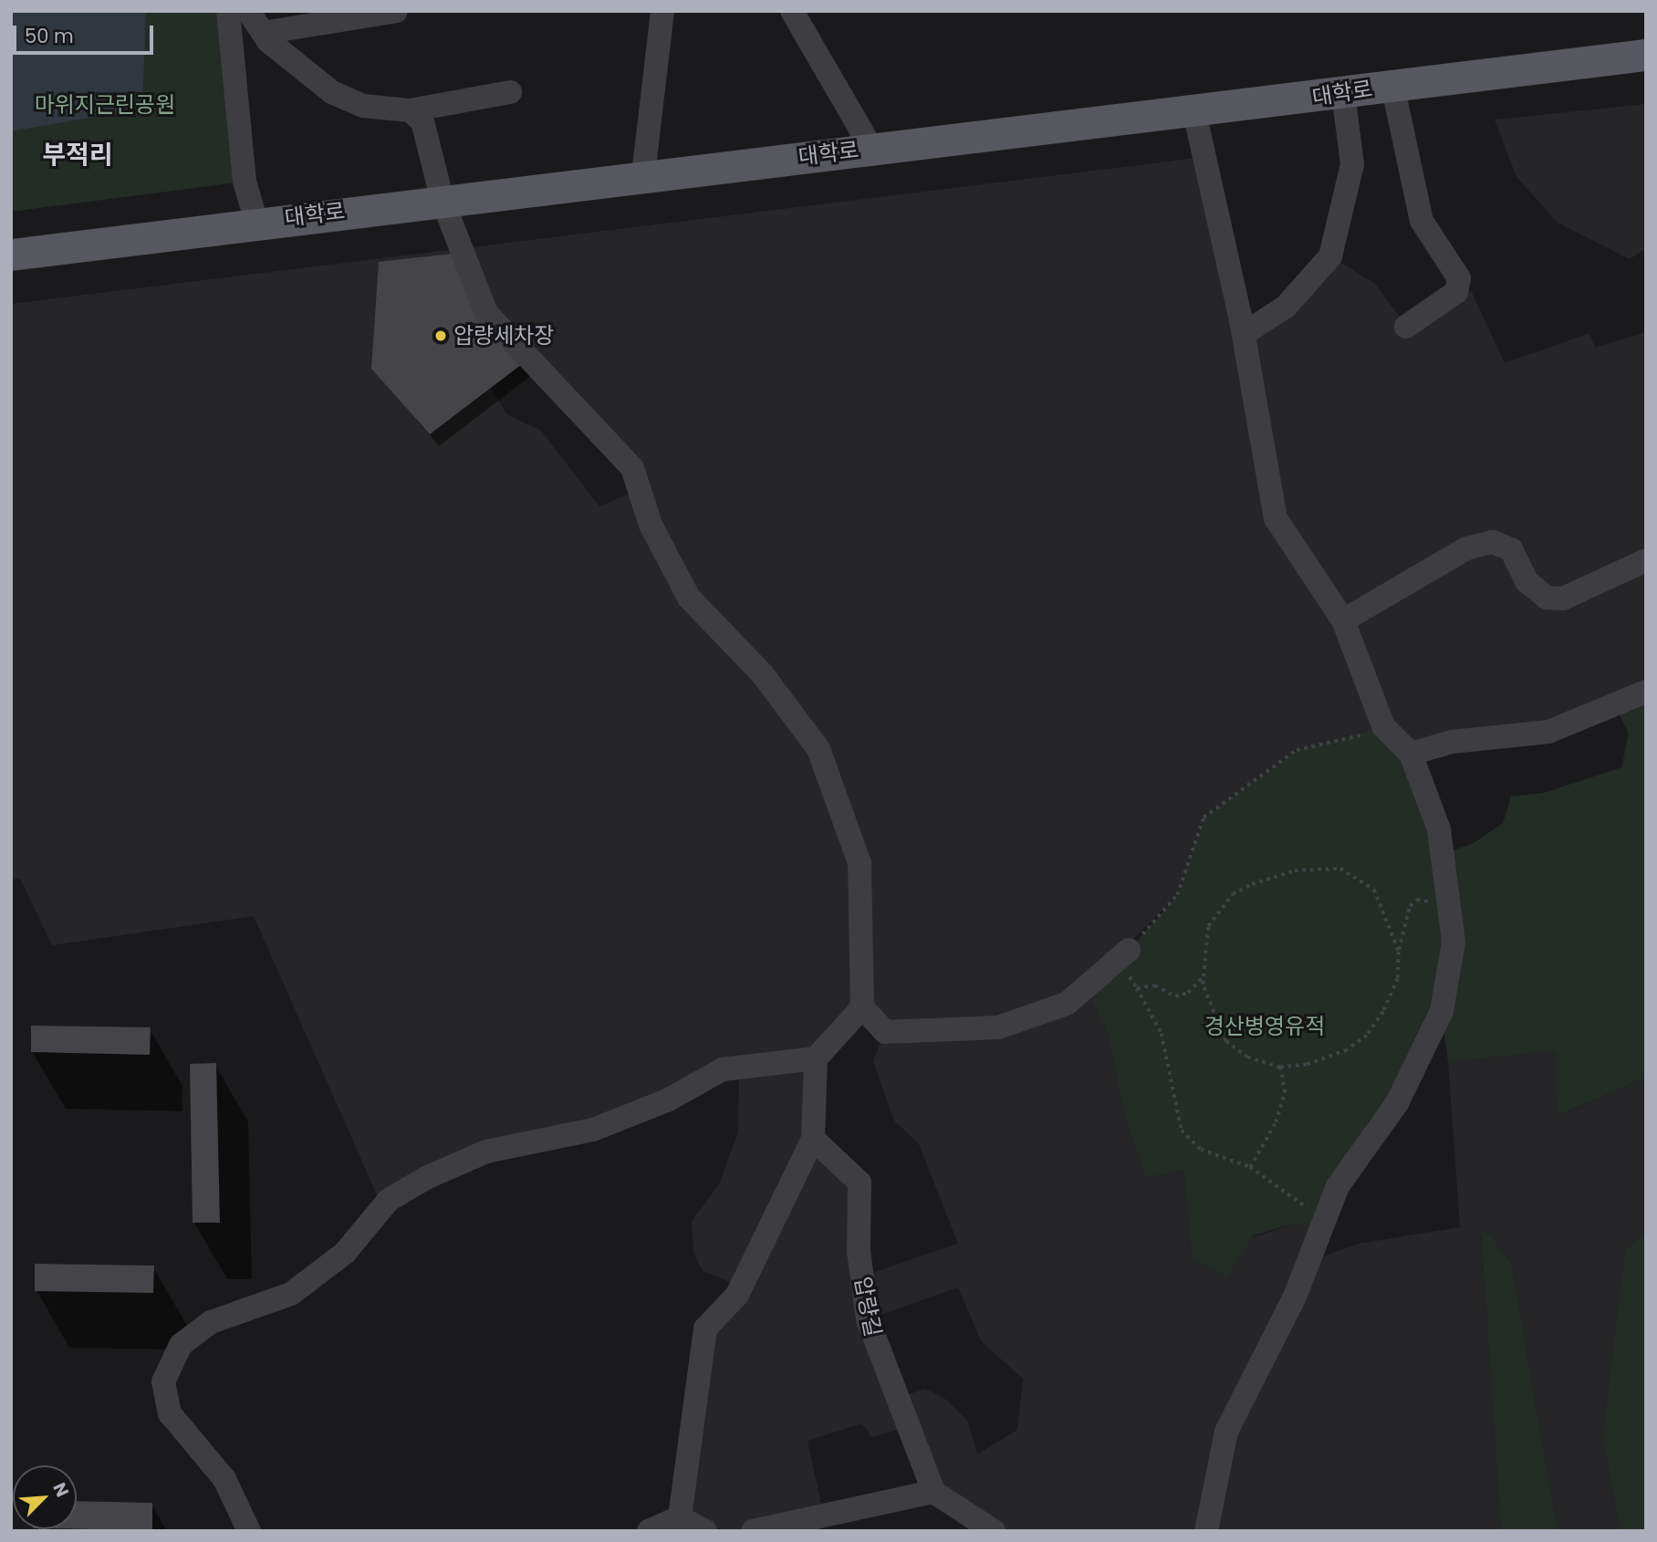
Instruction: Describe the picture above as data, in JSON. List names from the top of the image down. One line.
{"streets":{"main road":["대학로"],"street":["압량길"]},"districts":["부적리"],"parks":["마위지근린공원","경산병영유적"],"places":["압량세차장"],"scale_bar":"50 m","north":"top right"}
